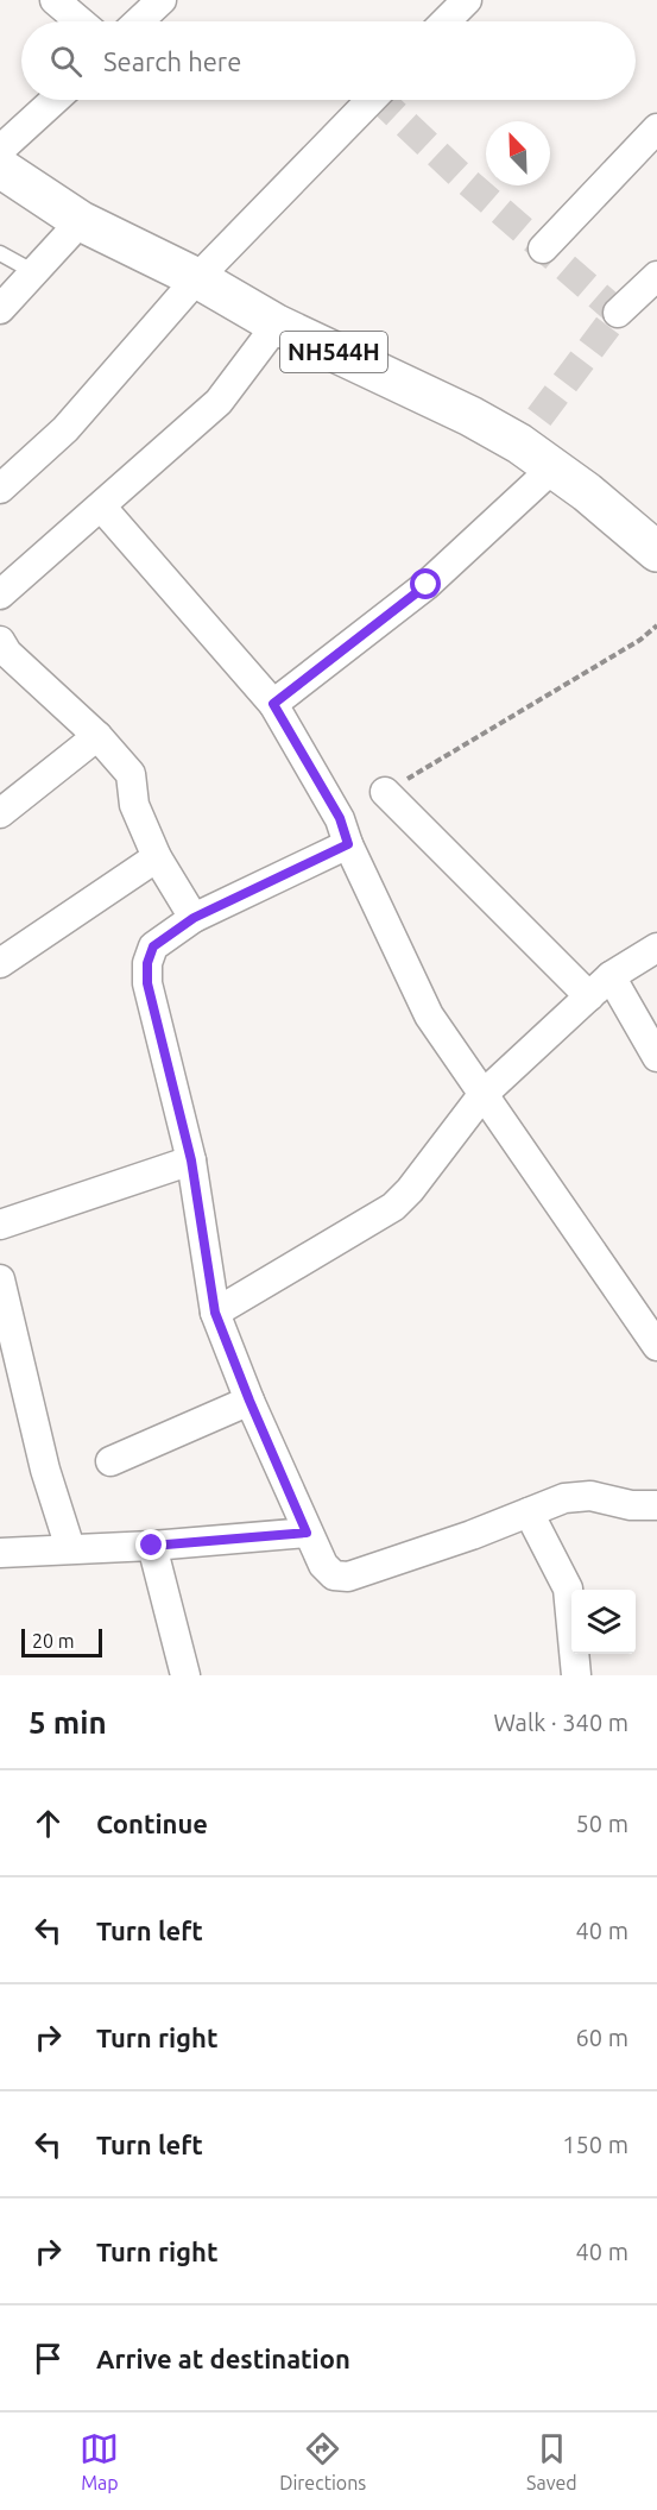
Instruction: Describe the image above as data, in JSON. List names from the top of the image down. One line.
{"streets":{"highway":["NH544H"]},"scale_bar":"20 m","north":"top left","page":{"search":"Search here","scale":"20 m","heading":["5 min","Walk · 340 m"],"list":[["Continue","50 m"],["Turn left","40 m"],["Turn right","60 m"],["Turn left","150 m"],["Turn right","40 m"],"Arrive at destination"],"nav":["Map","Directions","Saved"]}}
